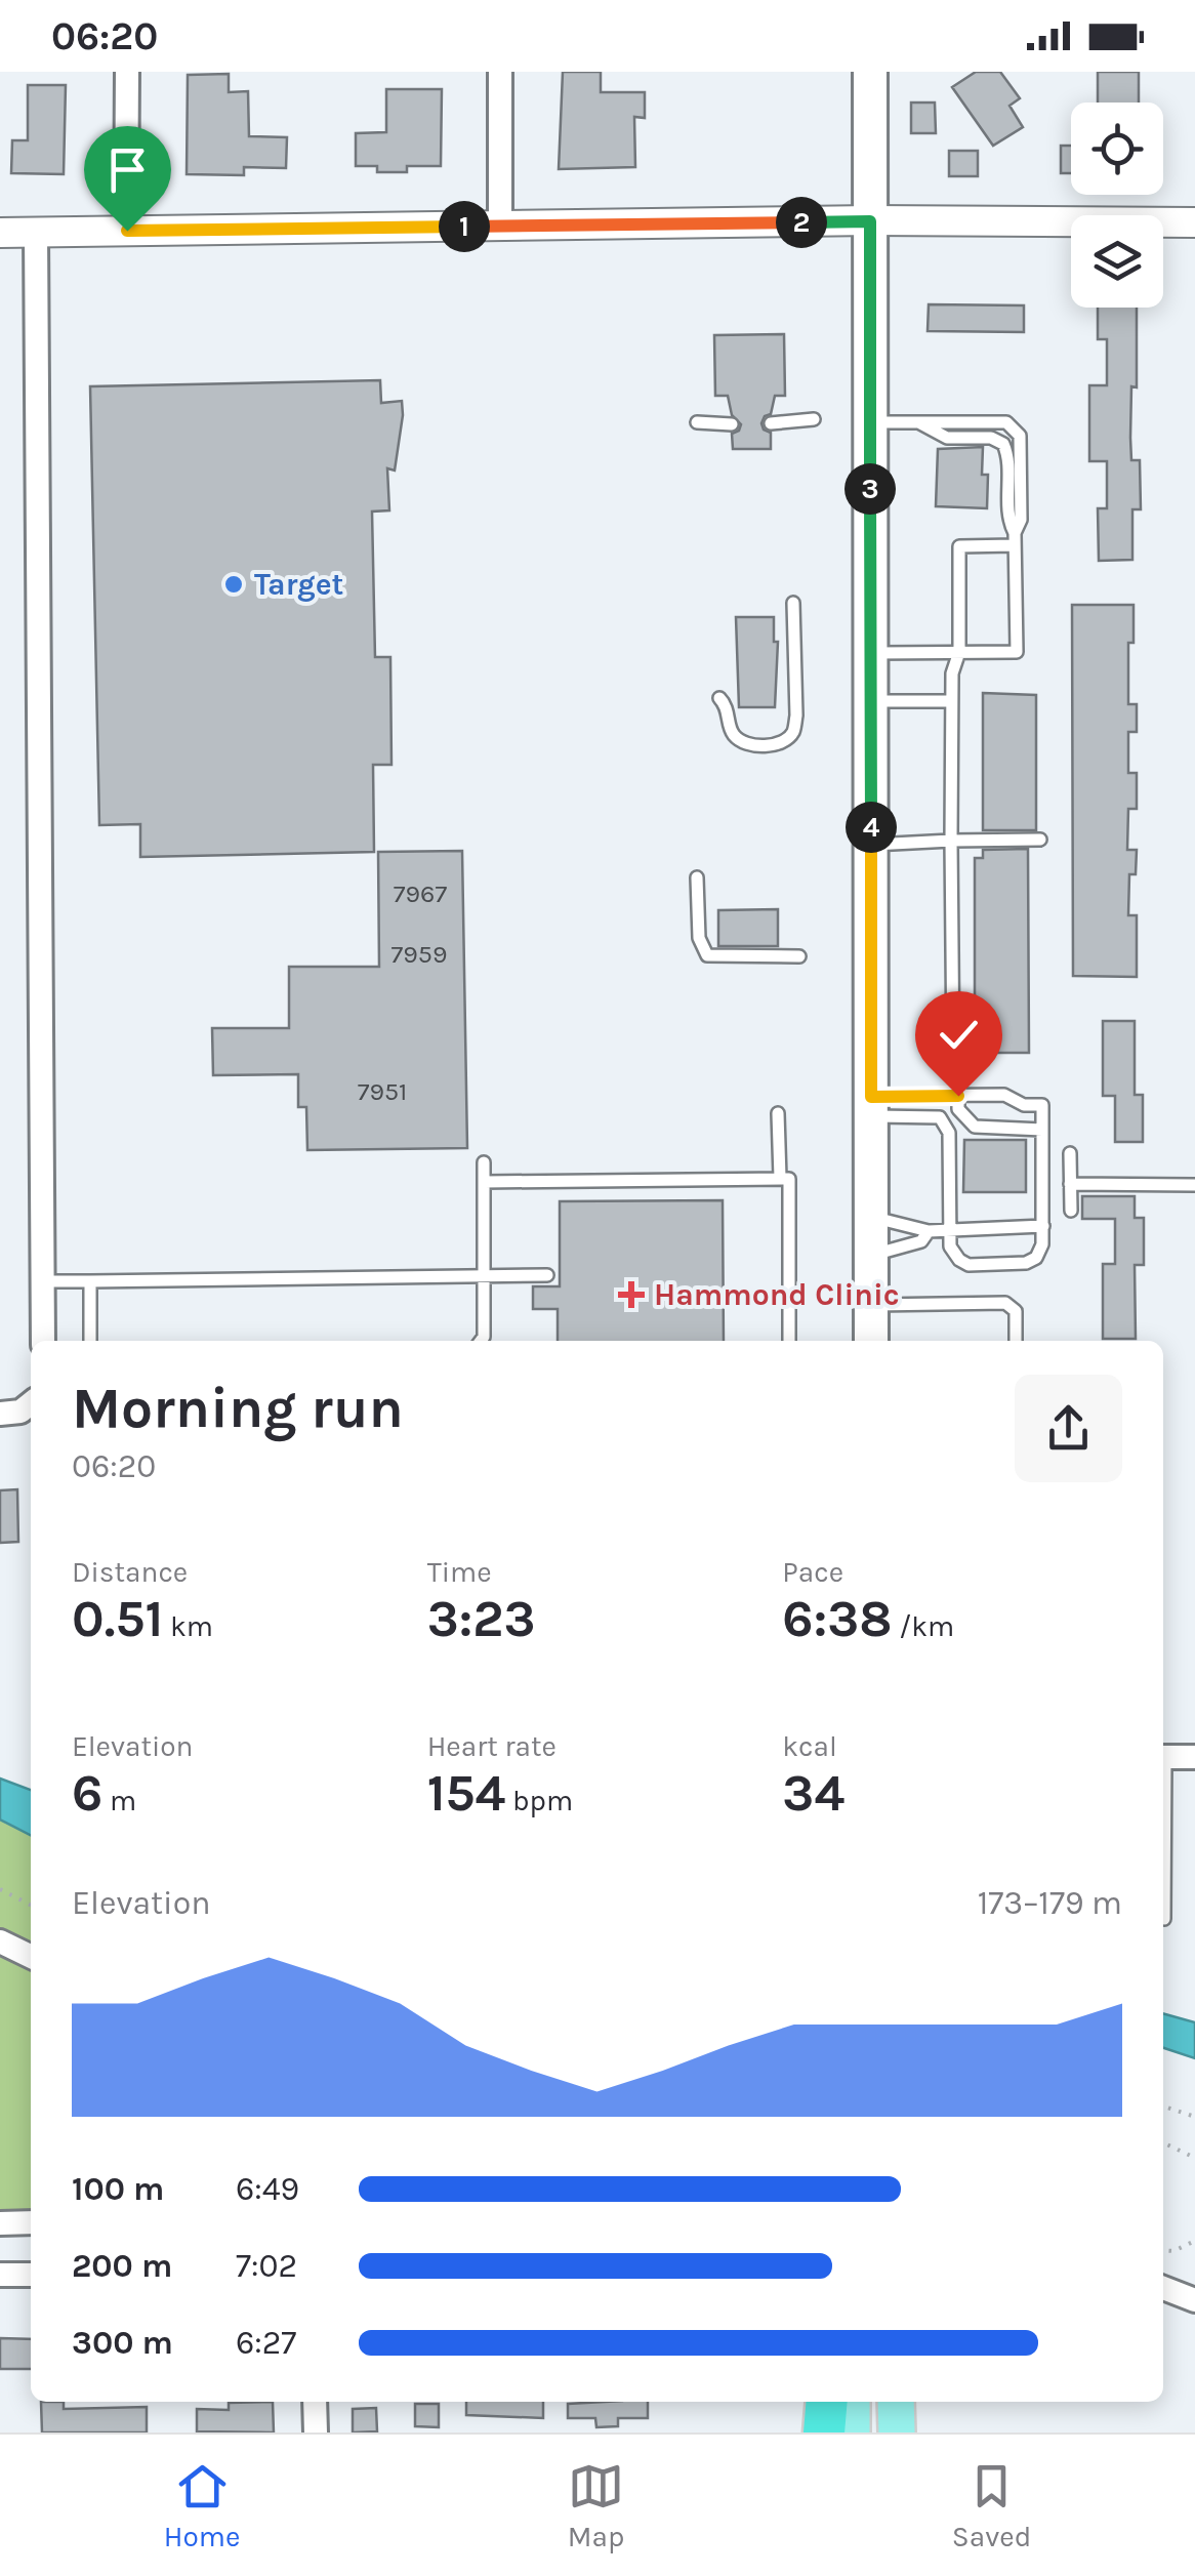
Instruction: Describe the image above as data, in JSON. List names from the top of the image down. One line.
{"places":{"other":["Target"],"health":["Hammond Clinic"]},"house_numbers":["7967","7959","7951"],"page":{"status":"06:20","pins":["2","1","3","4"],"heading":["Morning run","06:20"],"stats":[["Distance","0.51 km"],["Time","3:23"],["Pace","6:38 /km"],["Elevation","6 m"],["Heart rate","154 bpm"],["kcal","34"]],"chart":["Elevation","173–179 m"],"list":[{"name":"100 m","note":"6:49"},{"name":"200 m","note":"7:02"},{"name":"300 m","note":"6:27"}],"tabs":["Home","Map","Saved"]}}
